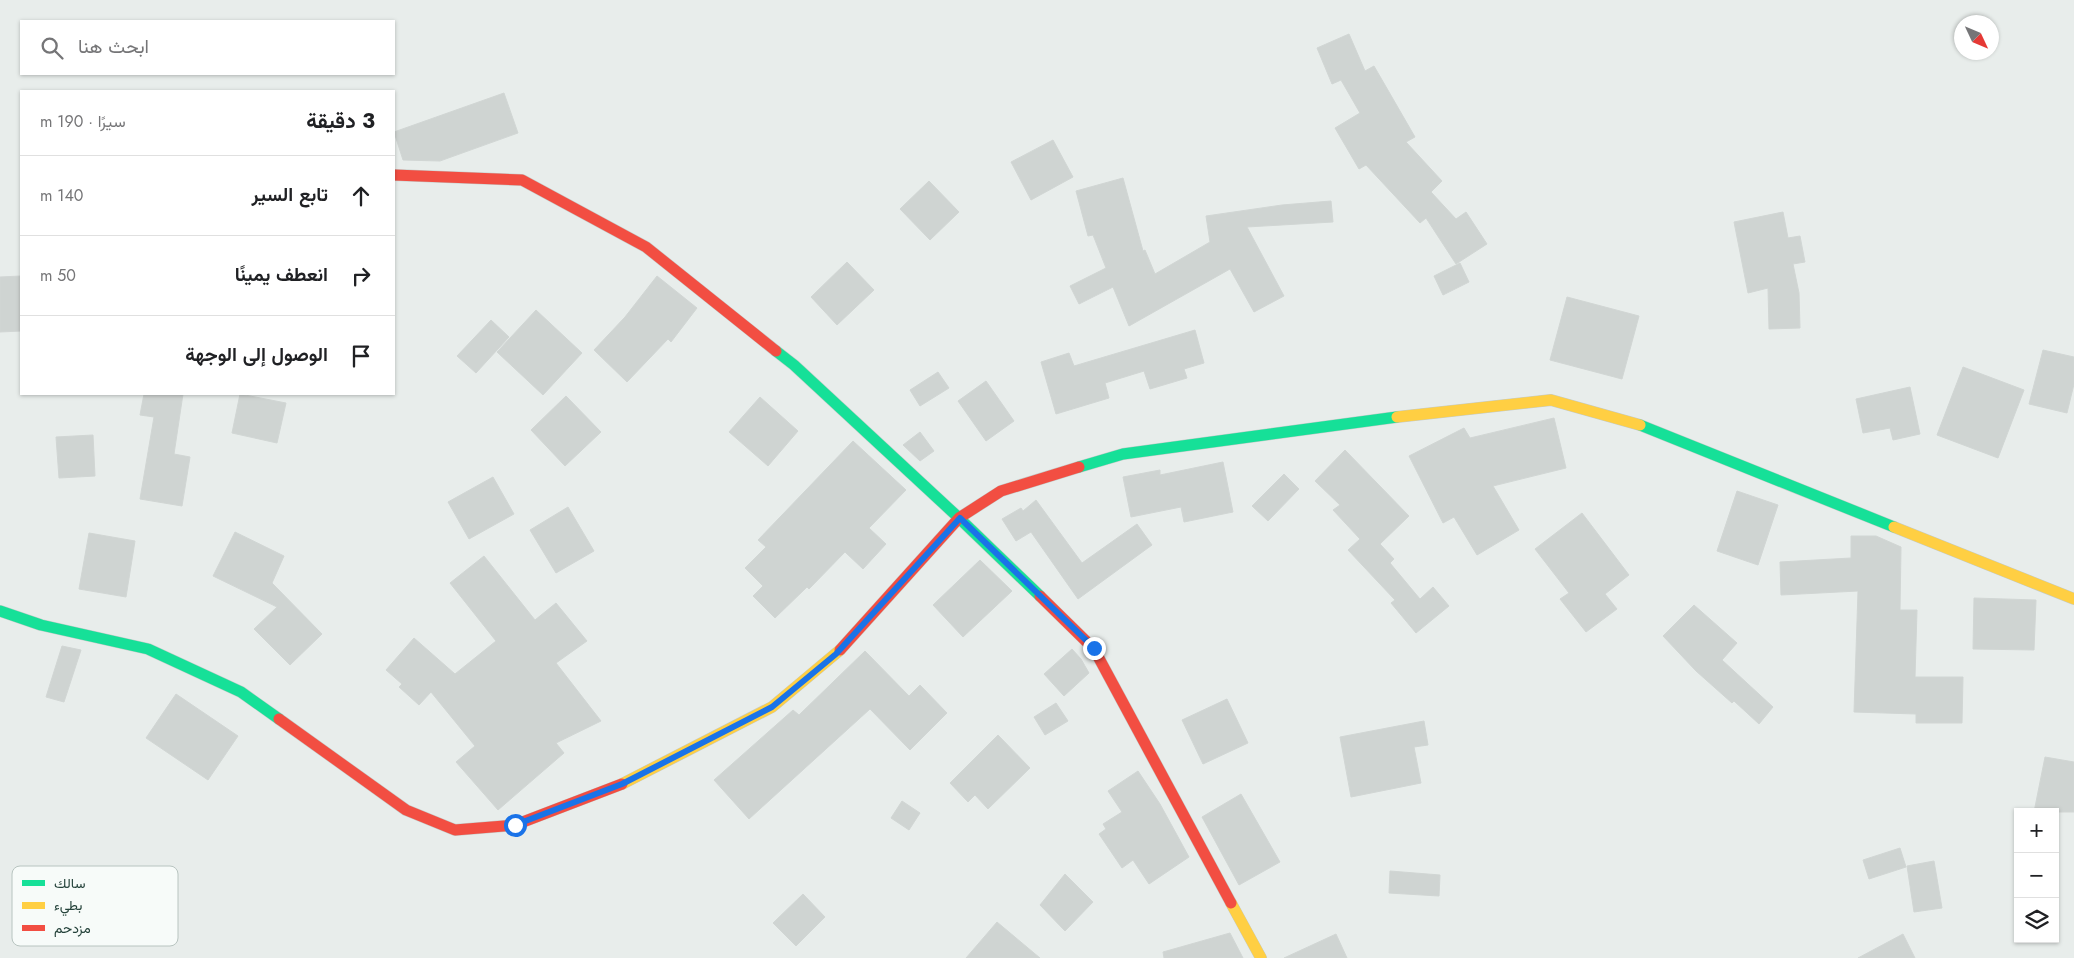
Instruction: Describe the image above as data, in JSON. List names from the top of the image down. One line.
{"legend":["سالك","بطيء","مزدحم"],"north":"bottom right","page":{"search":"ابحث هنا","heading":["3 دقيقة","سيرًا · 190 m"],"list":[["تابع السير","140 m"],["انعطف يمينًا","50 m"],"الوصول إلى الوجهة"],"map_buttons":["+","−"]}}
